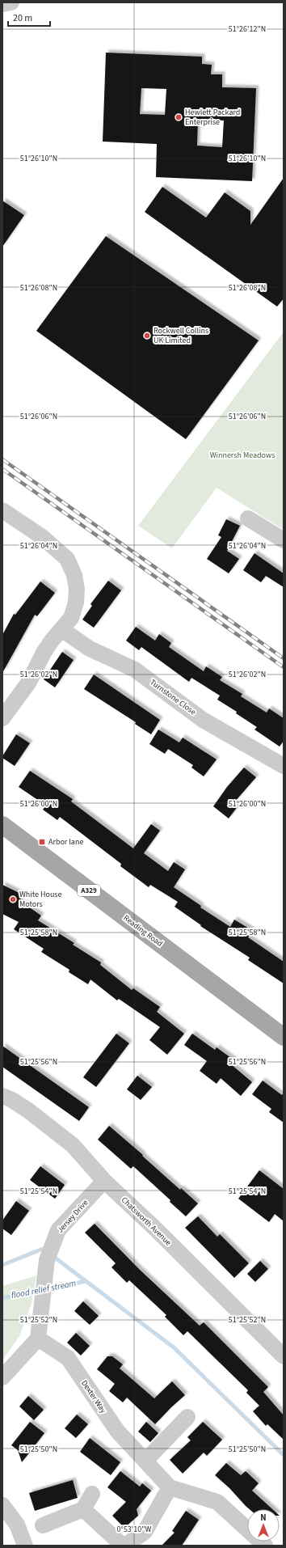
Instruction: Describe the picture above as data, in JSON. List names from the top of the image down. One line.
{"streets":{"main road":["A329","Reading Road"],"street":["Turnstone Close","Jersey Drive","Chatsworth Avenue","Dexter Way"]},"crossings":[["Jersey Drive","Chatsworth Avenue"],["Jersey Drive","Dexter Way"]],"water":["flood relief stream"],"parks":["Winnersh Meadows"],"places":{"other":["Hewlett Packard Enterprise","Rockwell Collins UK Limited","White House Motors"],"transit":["Arbor lane"]},"scale_bar":"20 m","north":"top","coordinates":["51°26'12\"N","51°26'10\"N","51°26'08\"N","51°26'06\"N","51°26'04\"N","51°26'02\"N","51°26'00\"N","51°25'58\"N","51°25'56\"N","51°25'54\"N","51°25'52\"N","51°25'50\"N","0°53'10\"W"]}
